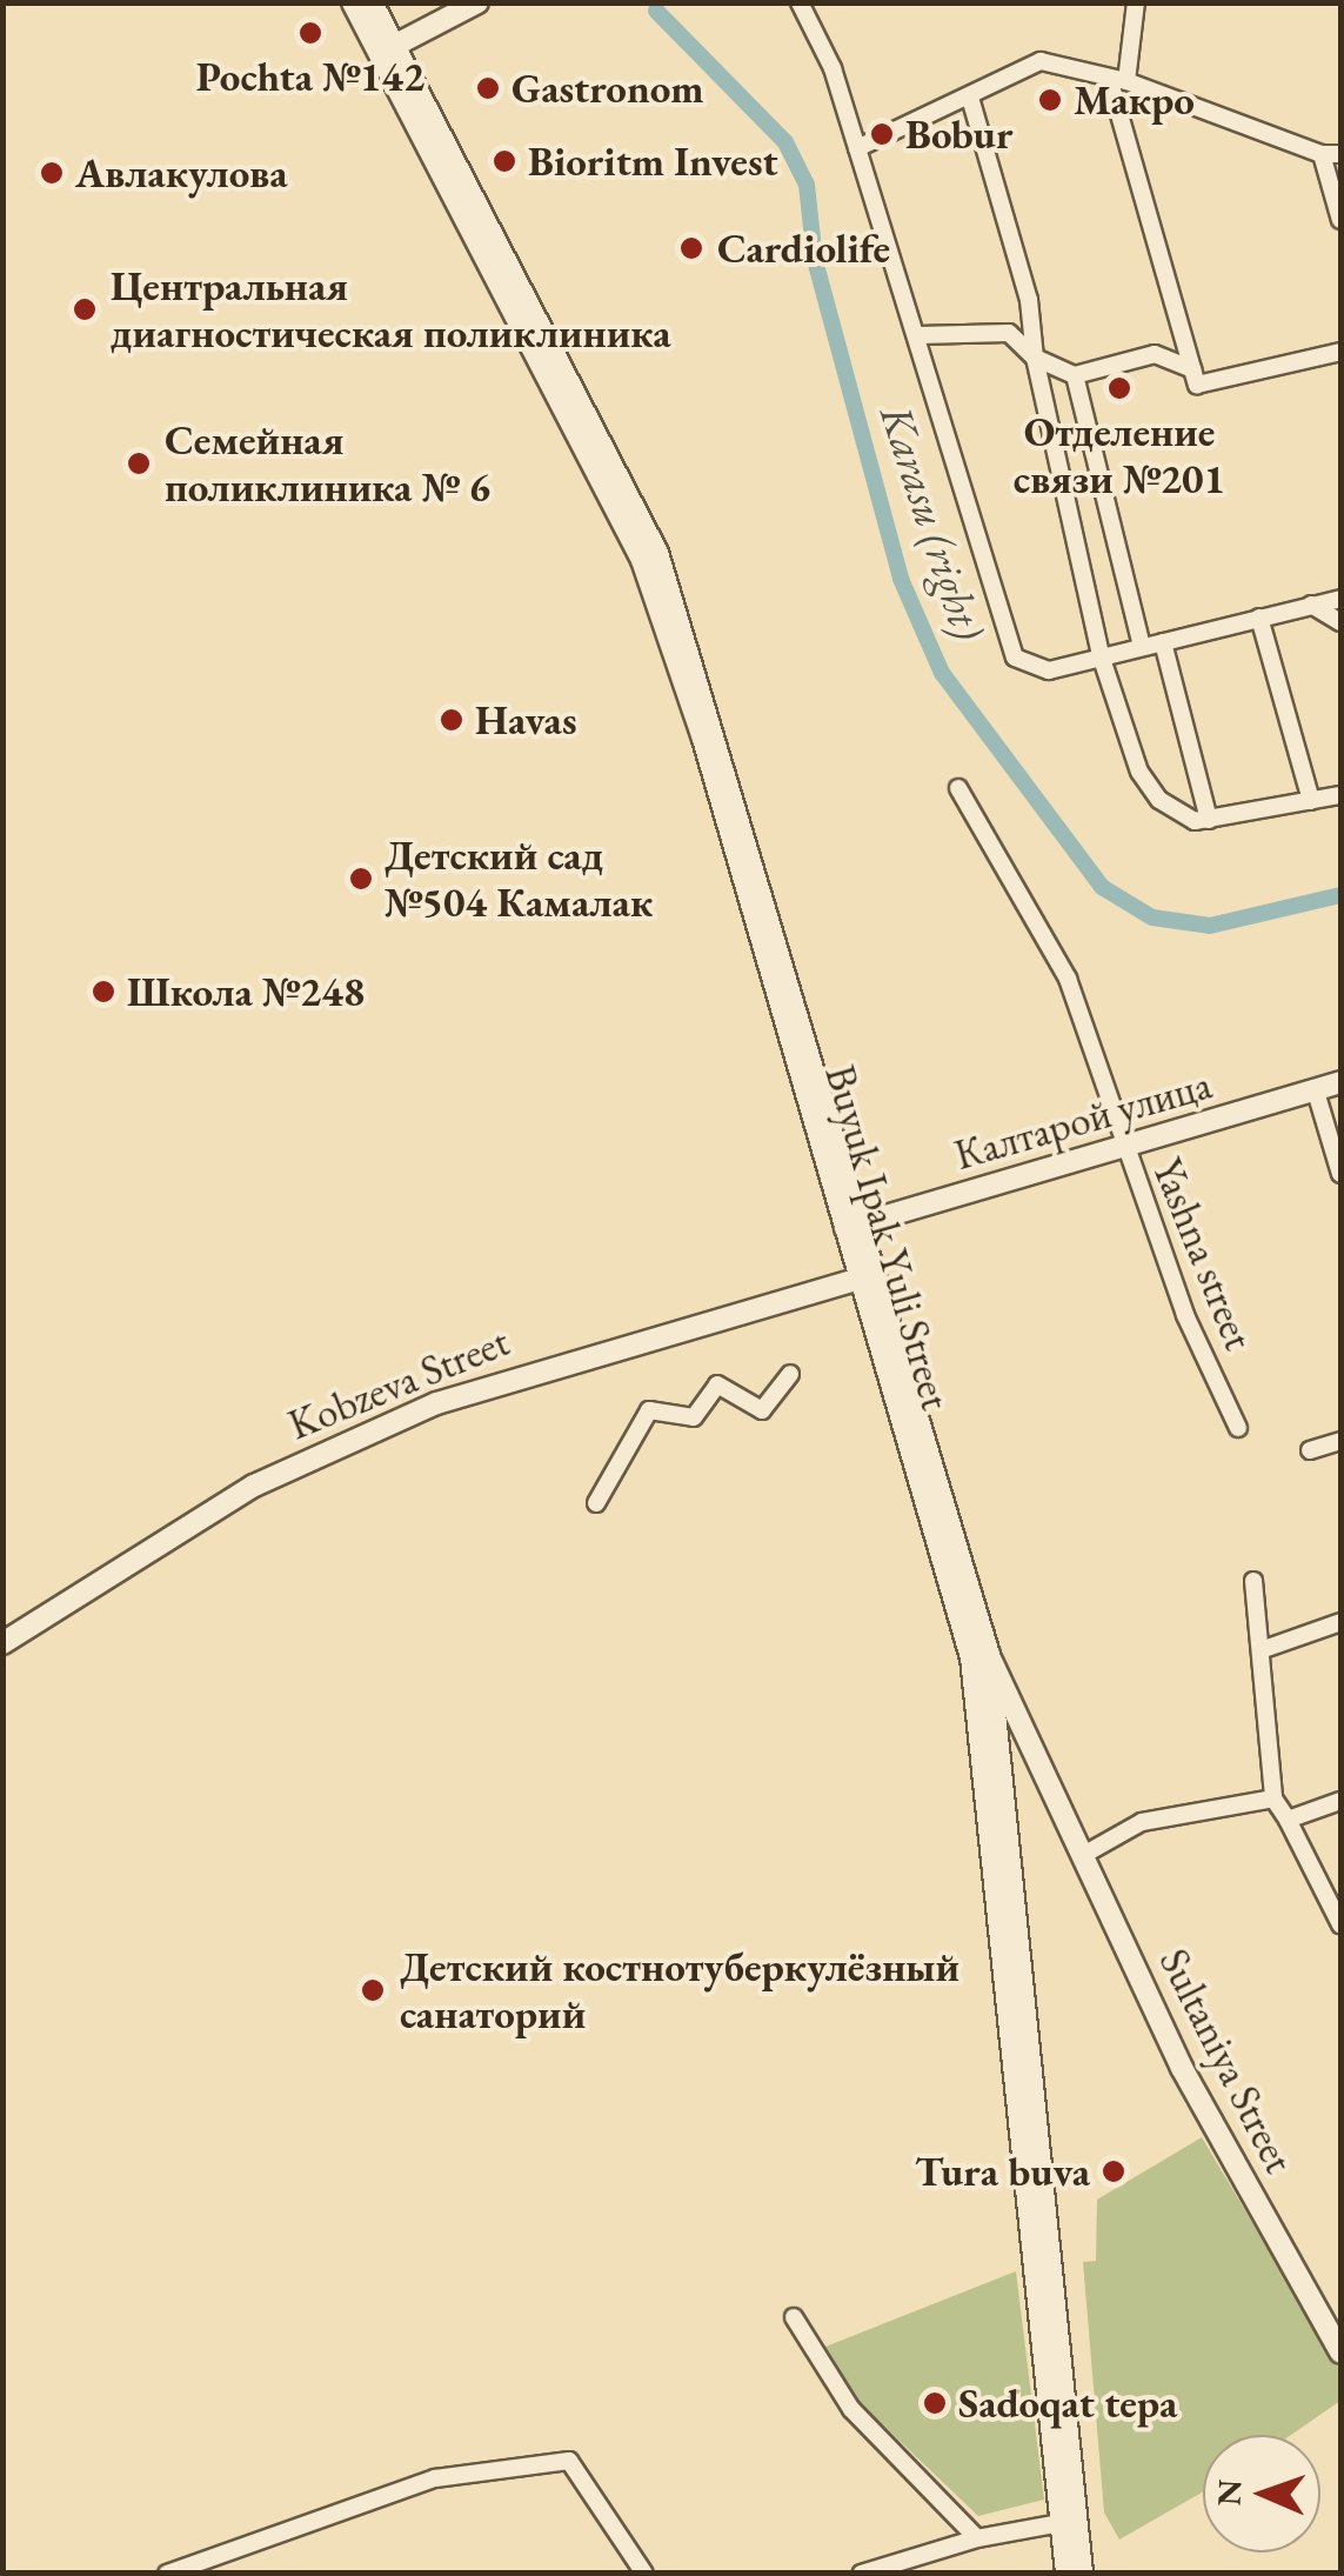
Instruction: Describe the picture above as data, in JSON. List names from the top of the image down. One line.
{"streets":{"main road":["Калтарой улица","Buyuk Ipak Yuli Street","Kobzeva Street","Sultаniya Street"],"street":["Yashna street"]},"crossings":[["Калтарой улица","Buyuk Ipak Yuli Street"],["Калтарой улица","Yashna street"],["Buyuk Ipak Yuli Street","Kobzeva Street"],["Buyuk Ipak Yuli Street","Sultаniya Street"]],"water":["Karasu (right)"],"places":["Pochta №142","Gastronom","Макро","Bobur","Bioritm Invest","Авлакулова","Cardiolife","Центральная диагностическая поликлиника","Отделение связи №201","Семейная поликлиника № 6","Havas","Детский сад №504 Камалак","Школа №248","Детский костнотуберкулёзный санаторий","Tura buva","Sadoqat tepa"],"north":"left"}
